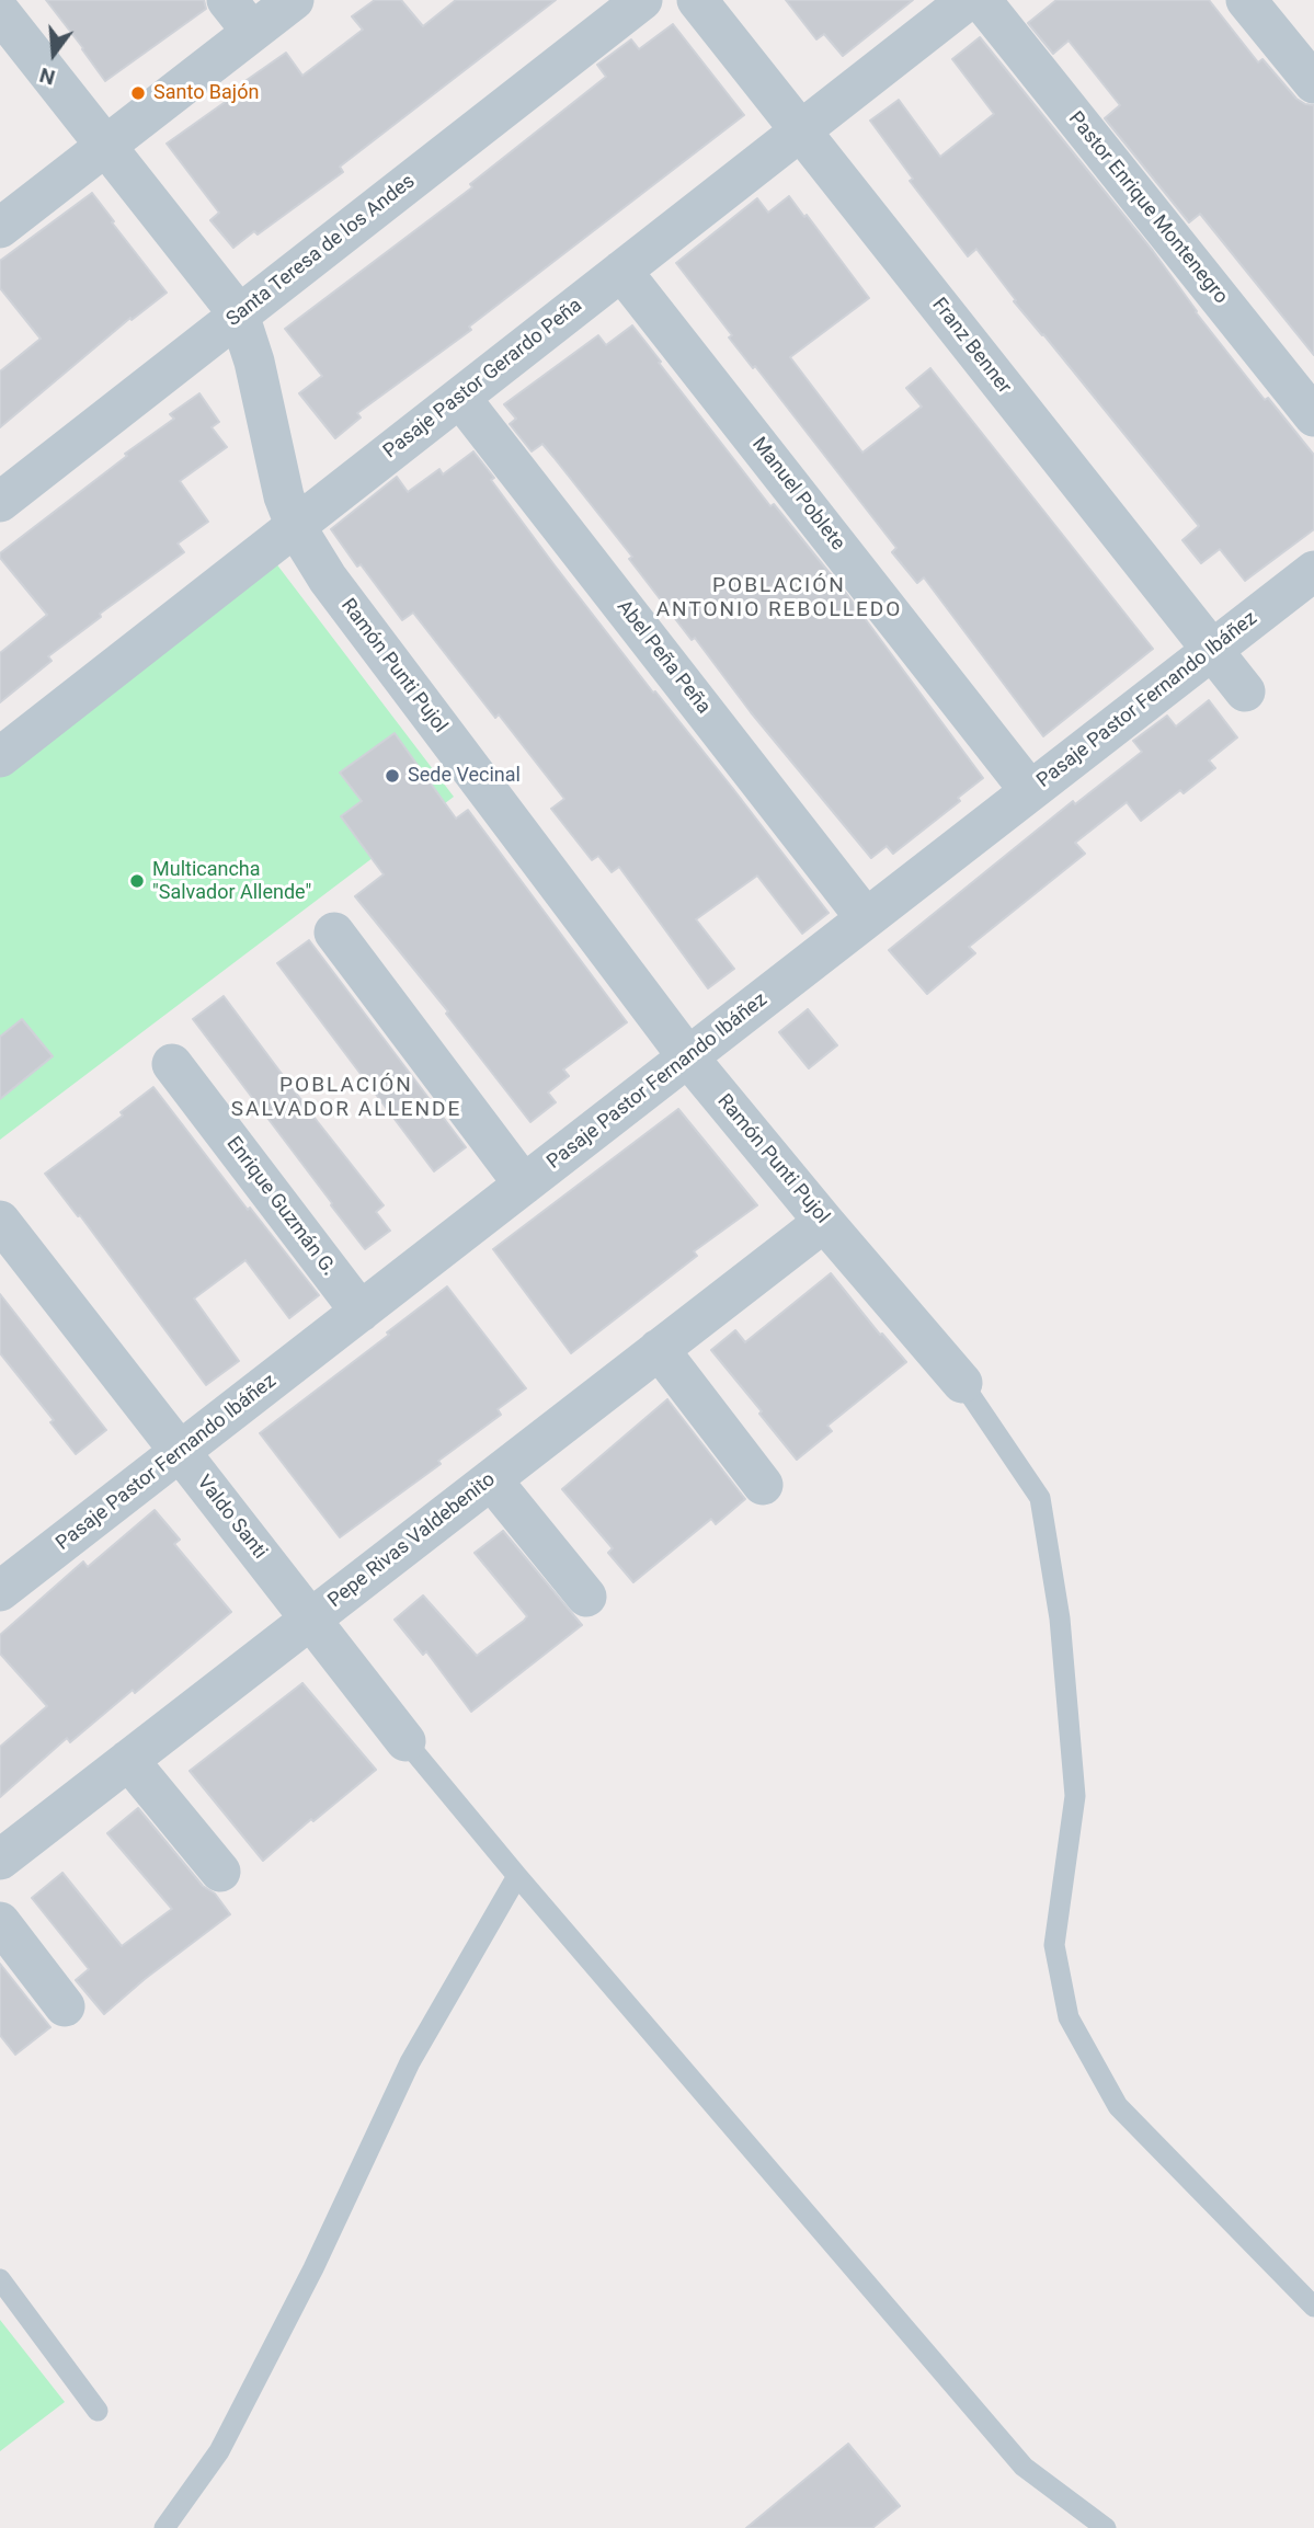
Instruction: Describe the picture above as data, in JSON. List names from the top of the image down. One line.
{"streets":{"street":["Pastor Enrique Montenegro","Santa Teresa de los Andes","Franz Benner","Pasaje Pastor Gerardo Peña","Manuel Poblete","Abel Peña Peña","Ramón Punti Pujol","Pasaje Pastor Fernando Ibáñez","Enrique Guzmán G.","Valdo Santi","Pepe Rivas Valdebenito"]},"crossings":[["Santa Teresa de los Andes","Ramón Punti Pujol"],["Franz Benner","Pasaje Pastor Gerardo Peña"],["Franz Benner","Pasaje Pastor Fernando Ibáñez"],["Pasaje Pastor Gerardo Peña","Manuel Poblete"],["Pasaje Pastor Gerardo Peña","Abel Peña Peña"],["Pasaje Pastor Gerardo Peña","Ramón Punti Pujol"],["Manuel Poblete","Pasaje Pastor Fernando Ibáñez"],["Abel Peña Peña","Pasaje Pastor Fernando Ibáñez"],["Ramón Punti Pujol","Pasaje Pastor Fernando Ibáñez"],["Ramón Punti Pujol","Pepe Rivas Valdebenito"],["Pasaje Pastor Fernando Ibáñez","Enrique Guzmán G."],["Pasaje Pastor Fernando Ibáñez","Valdo Santi"],["Valdo Santi","Pepe Rivas Valdebenito"]],"districts":["POBLACIÓN ANTONIO REBOLLEDO","POBLACIÓN SALVADOR ALLENDE"],"places":["Santo Bajón","Sede Vecinal","Multicancha \"Salvador Allende\""],"north":"bottom"}
